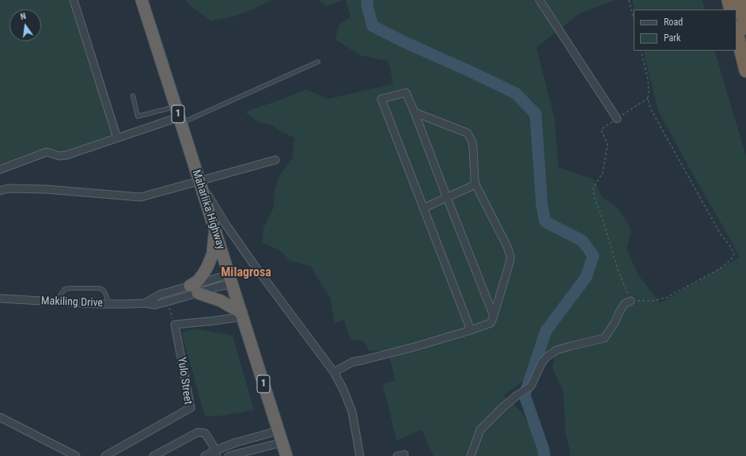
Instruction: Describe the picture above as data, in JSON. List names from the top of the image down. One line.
{"streets":{"highway":["1","Maharlika Highway"],"street":["Makiling Drive","Yulo Street"]},"crossings":[["Maharlika Highway","Makiling Drive"]],"districts":["Milagrosa"],"legend":["Road","Park"],"north":"top"}
